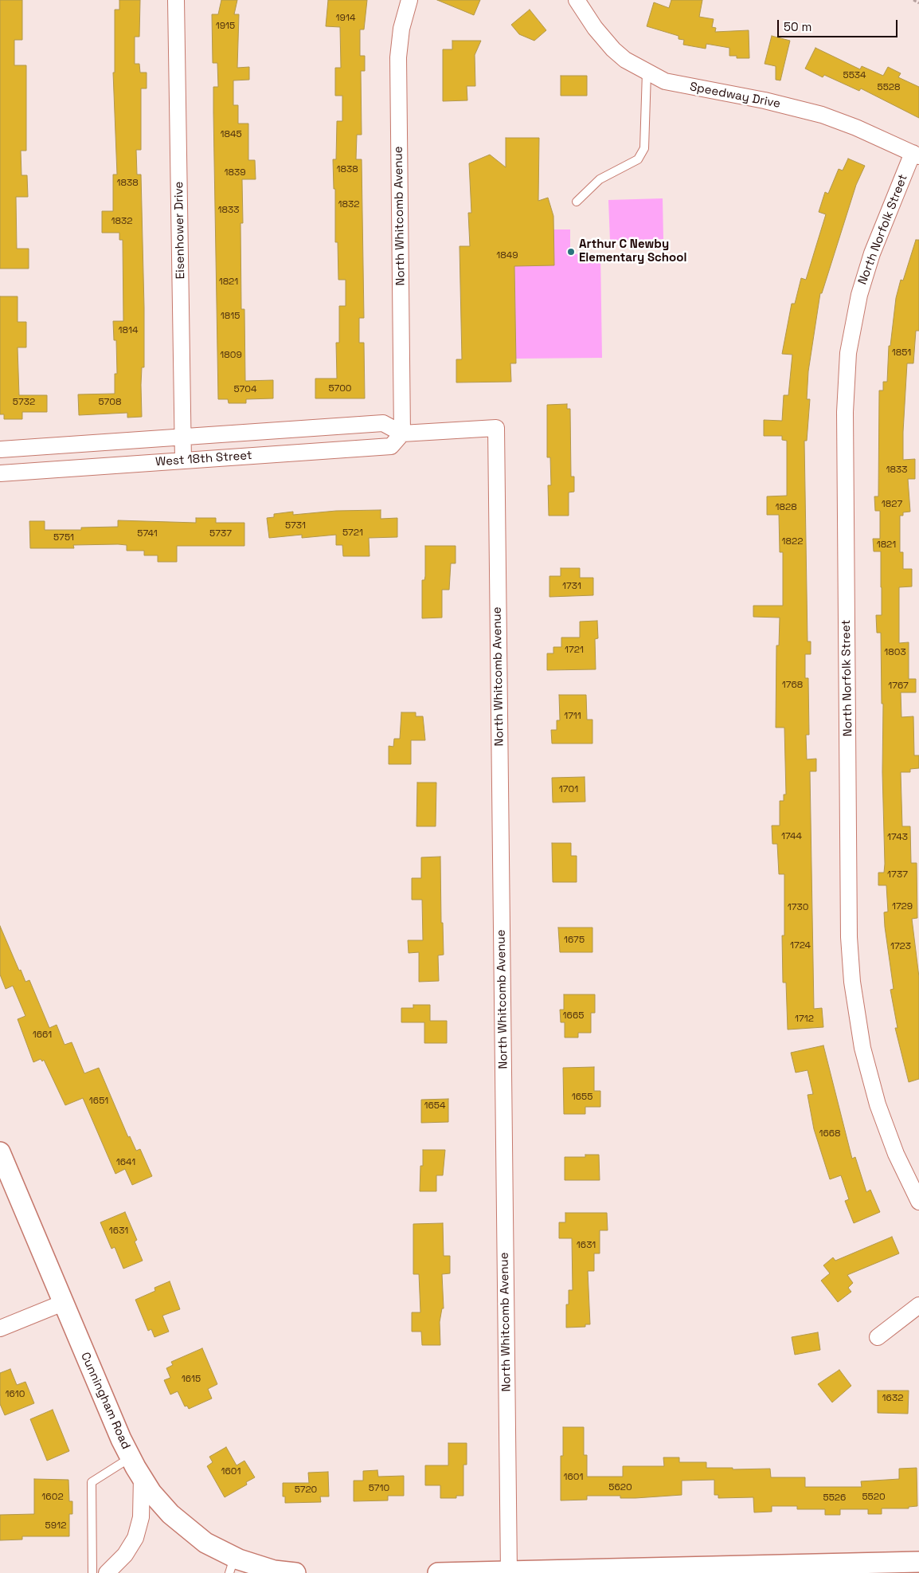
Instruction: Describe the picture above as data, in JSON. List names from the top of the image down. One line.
{"streets":{"street":["Speedway Drive","North Whitcomb Avenue","North Norfolk Street","Eisenhower Drive","West 18th Street","Cunningham Road"]},"crossings":[["Speedway Drive","North Norfolk Street"],["North Whitcomb Avenue","West 18th Street"],["Eisenhower Drive","West 18th Street"]],"places":["Arthur C Newby Elementary School"],"house_numbers":["1914","1915","5534","5528","1845","1838","1839","1838","1832","1833","1832","1849","1821","1815","1814","1851","1809","5700","5704","5732","5708","1833","1827","1828","5731","5721","5741","5737","5751","1822","1821","1731","1721","1803","1768","1767","1711","1701","1744","1743","1737","1729","1730","1675","1724","1723","1665","1712","1661","1655","1651","1654","1668","1641","1631","1631","1615","1610","1632","1601","1601","5620","5710","5720","1602","5520","5526","5912"],"scale_bar":"50 m"}
